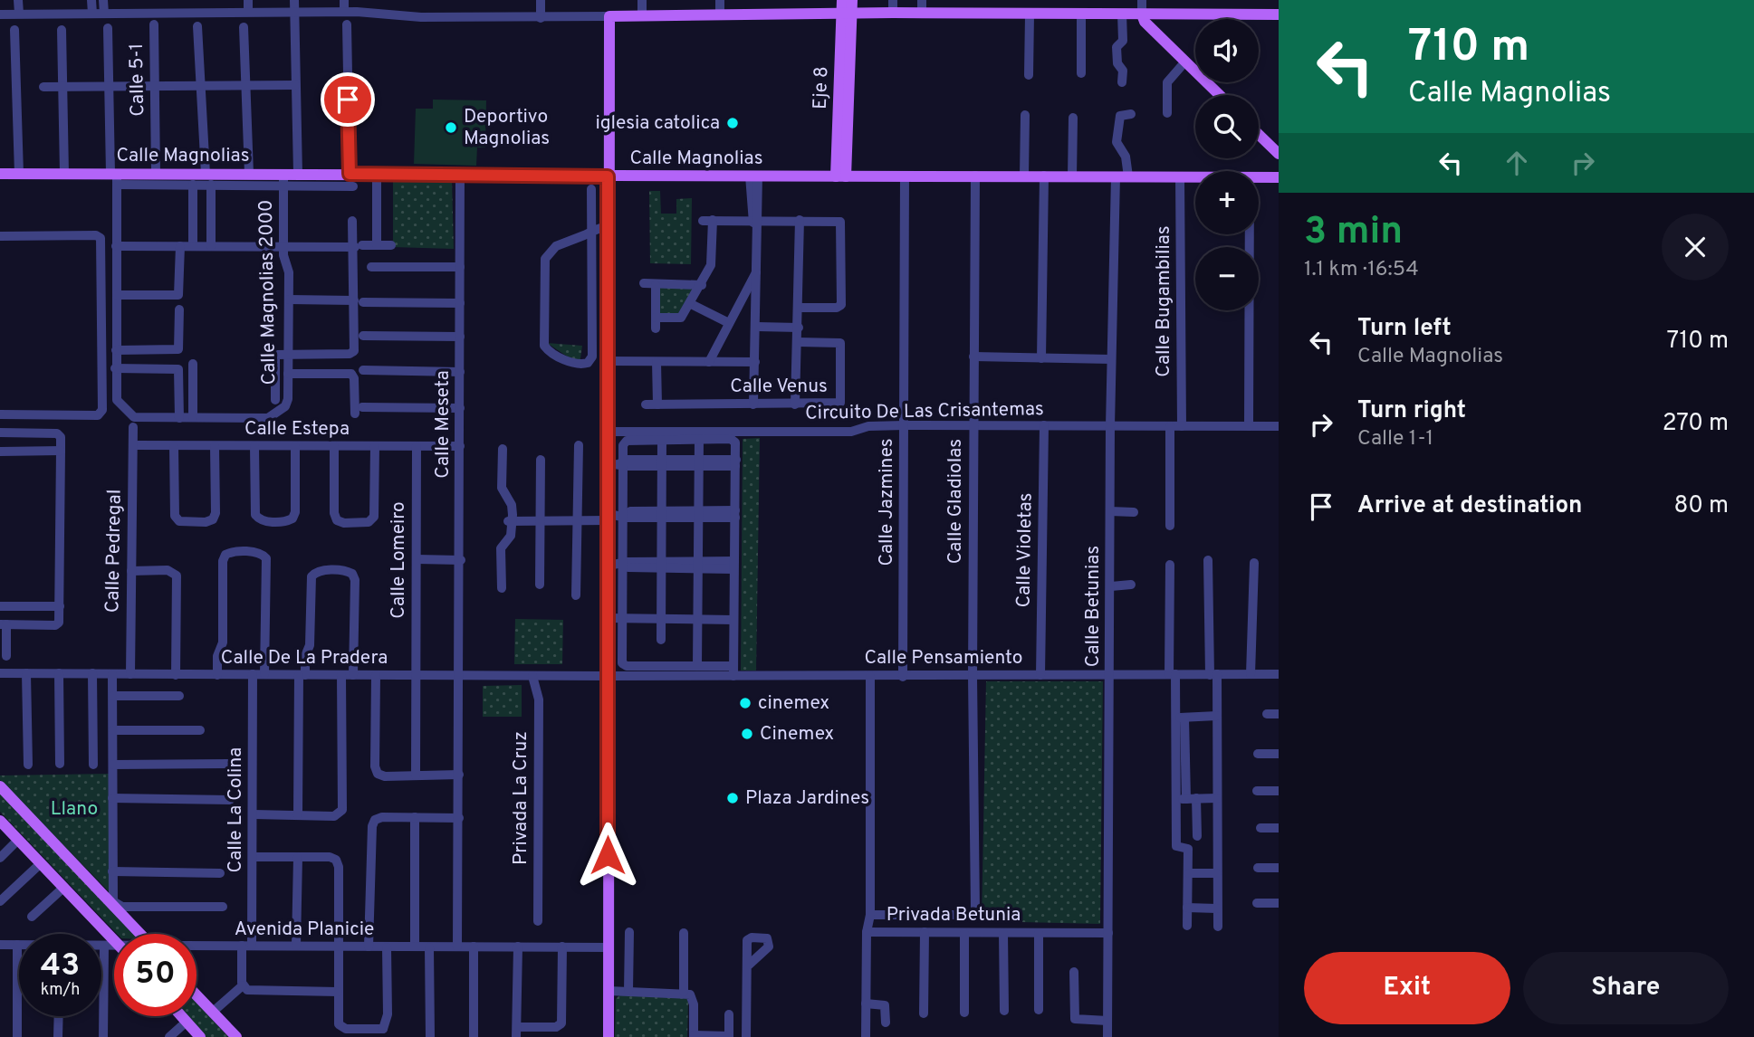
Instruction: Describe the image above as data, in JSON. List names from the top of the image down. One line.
{"streets":{"main road":["Eje 8","Calle Magnolias"],"street":["Calle 5-1","Calle Magnolias 2000","Calle Bugambilias","Calle Venus","Circuito De Las Crisantemas","Calle Meseta","Calle Estepa","Calle Gladiolas","Calle Jazmines","Calle Violetas","Calle Pedregal","Calle Lomeiro","Calle Betunias","Calle De La Pradera","Calle Pensamiento","Privada La Cruz","Calle La Colina","Privada Betunia","Avenida Planicie"]},"crossings":[["Calle 5-1","Calle Magnolias"],["Eje 8","Calle Magnolias"],["Calle Magnolias","Calle Magnolias 2000"],["Calle Magnolias","Calle Bugambilias"],["Calle Magnolias","Calle Meseta"],["Calle Magnolias","Calle Gladiolas"],["Calle Magnolias","Calle Jazmines"],["Calle Magnolias","Calle Betunias"],["Calle Magnolias 2000","Calle Pedregal"],["Calle Bugambilias","Circuito De Las Crisantemas"],["Circuito De Las Crisantemas","Calle Gladiolas"],["Circuito De Las Crisantemas","Calle Jazmines"],["Circuito De Las Crisantemas","Calle Violetas"],["Circuito De Las Crisantemas","Calle Betunias"],["Calle Meseta","Calle Estepa"],["Calle Meseta","Calle De La Pradera"],["Calle Meseta","Avenida Planicie"],["Calle Estepa","Calle Pedregal"],["Calle Estepa","Calle Lomeiro"],["Calle Gladiolas","Calle Pensamiento"],["Calle Jazmines","Calle Pensamiento"],["Calle Violetas","Calle Pensamiento"],["Calle Pedregal","Calle De La Pradera"],["Calle Lomeiro","Calle De La Pradera"],["Calle Betunias","Calle Pensamiento"],["Calle Betunias","Privada Betunia"],["Calle De La Pradera","Calle Pensamiento"],["Calle De La Pradera","Privada La Cruz"],["Calle De La Pradera","Calle La Colina"],["Calle La Colina","Avenida Planicie"]],"parks":["Llano"],"places":["iglesia catolica","Deportivo Magnolias","cinemex","Cinemex","Plaza Jardines"],"page":{"turn":["710 m","Calle Magnolias"],"map_buttons":["+","−"],"heading":["3 min","1.1 km · 16:54"],"list":[{"name":"Turn left","note":"Calle Magnolias","value":"710 m"},{"name":"Turn right","note":"Calle 1-1","value":"270 m"},{"name":"Arrive at destination","value":"80 m"}],"speed":"43 km/h","limit":"50","buttons":["Exit","Share"]}}
